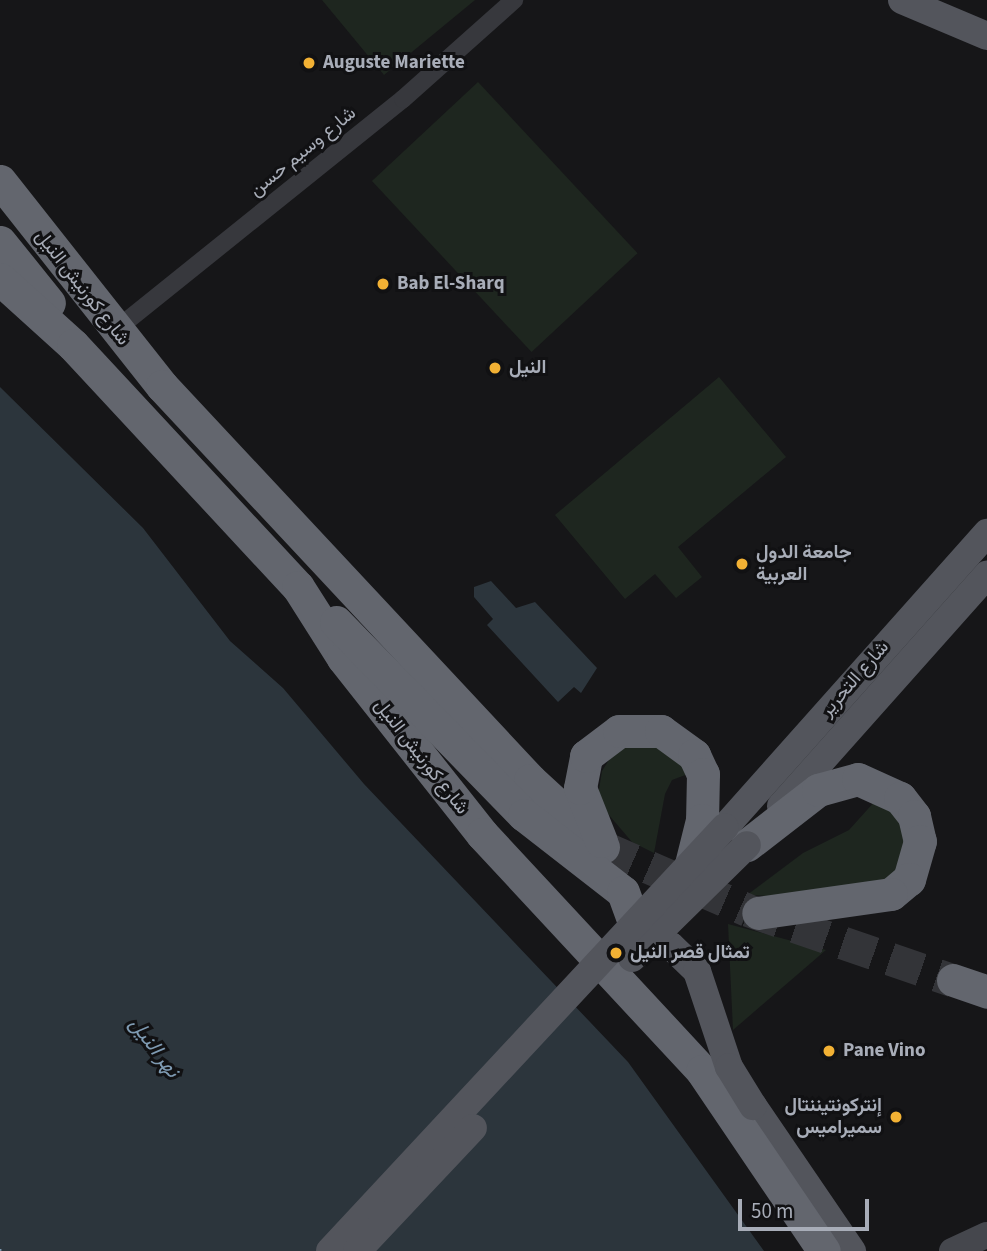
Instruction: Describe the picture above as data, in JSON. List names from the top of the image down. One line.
{"streets":{"highway":["شارع كورنيش النيل"],"main road":["شارع التحرير"],"street":["شارع وسيم حسن"]},"crossings":[["شارع وسيم حسن","شارع كورنيش النيل"]],"water":["نهر النيل"],"places":["Auguste Mariette","Bab El-Sharq","النيل","جامعة الدول العربية","تمثال قصر النيل","Pane Vino","إنتركونتيننتال سميراميس"],"scale_bar":"50 m"}
